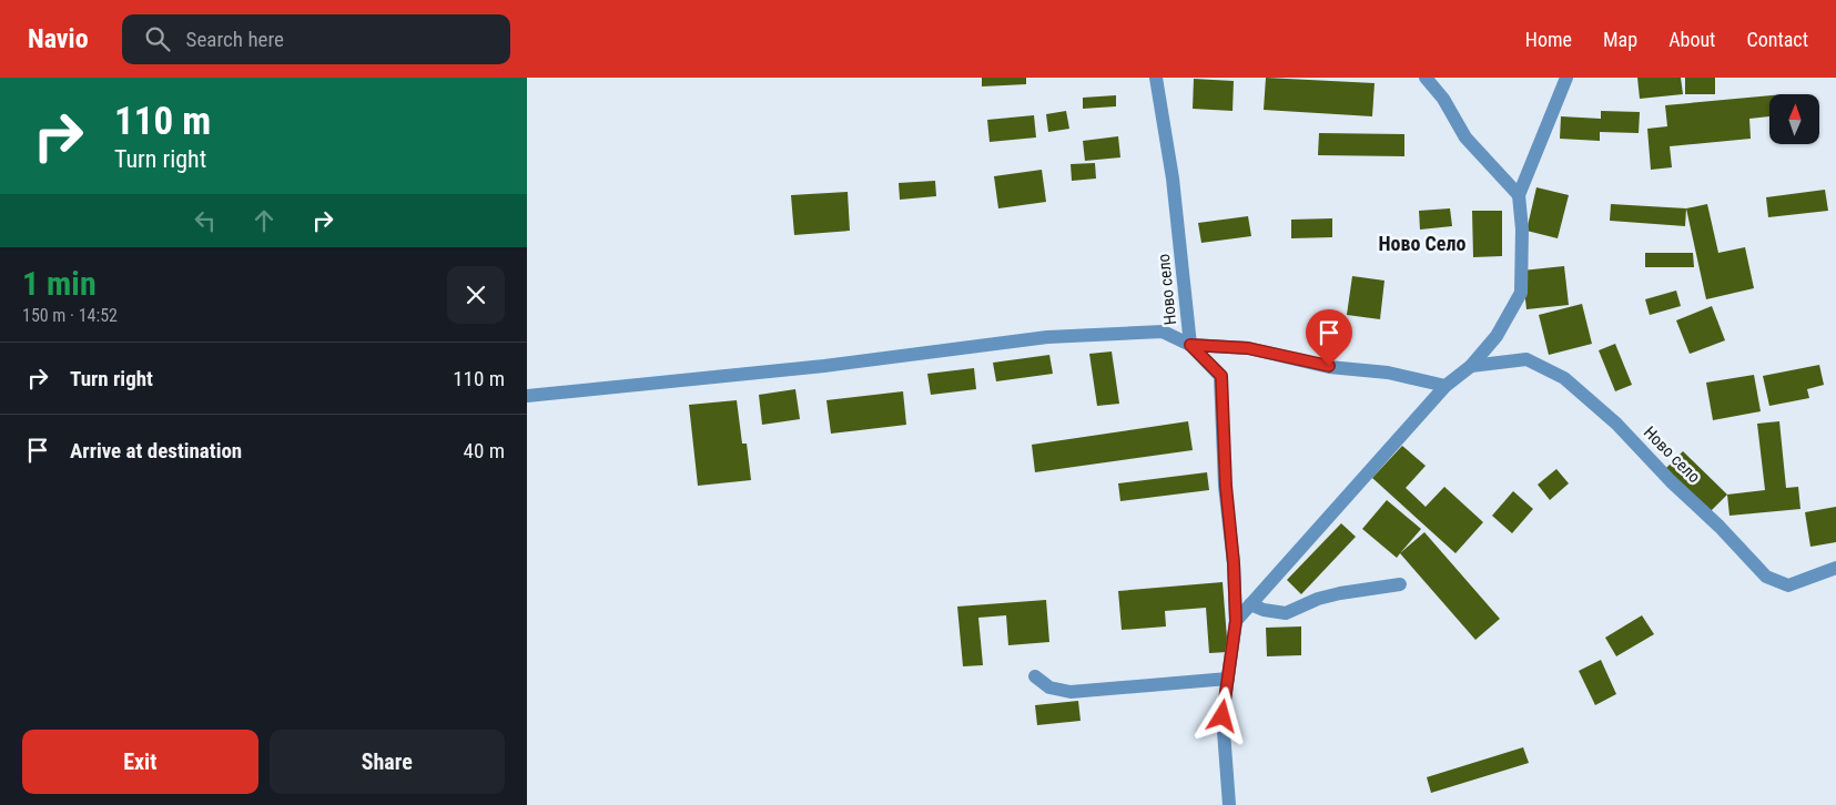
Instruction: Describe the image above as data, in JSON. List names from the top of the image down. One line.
{"streets":{"street":["Ново село"]},"districts":["Ново Село"],"north":"top","page":{"header":"Navio","search":"Search here","nav":["Home","Map","About","Contact"],"turn":["110 m","Turn right"],"heading":["1 min","150 m · 14:52"],"list":[{"name":"Turn right","value":"110 m"},{"name":"Arrive at destination","value":"40 m"}],"buttons":["Exit","Share"]}}
